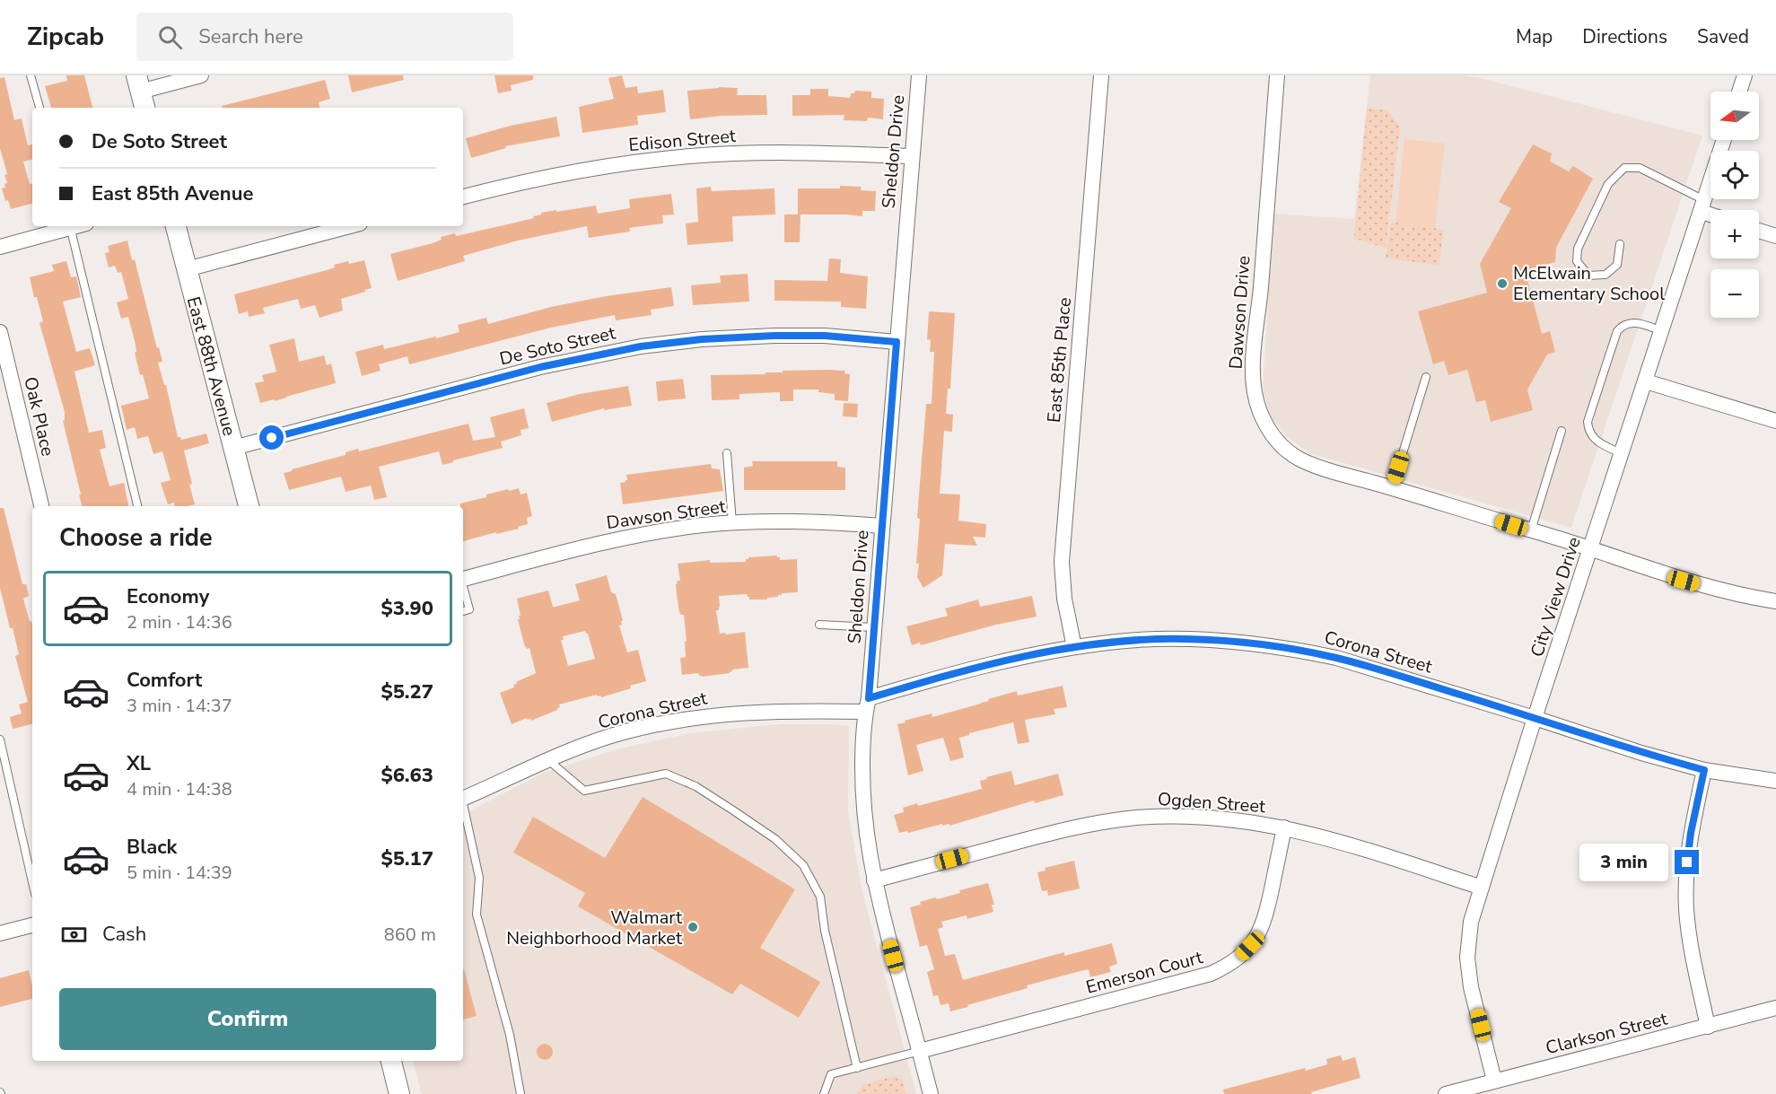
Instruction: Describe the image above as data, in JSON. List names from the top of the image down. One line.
{"streets":{"main road":["East 88th Avenue"],"street":["Edison Street","Sheldon Drive","Dawson Drive","De Soto Street","East 85th Place","Oak Place","Dawson Street","City View Drive","Corona Street","Ogden Street","Emerson Court","Clarkson Street"]},"crossings":[["Edison Street","Sheldon Drive"],["Sheldon Drive","De Soto Street"],["Sheldon Drive","Dawson Street"],["Sheldon Drive","Corona Street"],["Sheldon Drive","Ogden Street"],["Sheldon Drive","Emerson Court"],["Dawson Drive","City View Drive"],["De Soto Street","East 88th Avenue"],["East 85th Place","Corona Street"],["City View Drive","Corona Street"],["City View Drive","Ogden Street"],["City View Drive","Clarkson Street"],["Ogden Street","Emerson Court"]],"places":["McElwain Elementary School","Walmart Neighborhood Market"],"north":"left","page":{"header":"Zipcab","search":"Search here","nav":["Map","Directions","Saved"],"map_buttons":["+","−"],"banner":["De Soto Street","East 85th Avenue"],"heading":"Choose a ride","list":[{"name":"Economy","note":"2 min · 14:36","value":"$3.90"},{"name":"Comfort","note":"3 min · 14:37","value":"$5.27"},{"name":"XL","note":"4 min · 14:38","value":"$6.63"},{"name":"Black","note":"5 min · 14:39","value":"$5.17"}],"bubble":"3 min","pay":["Cash","860 m"],"buttons":"Confirm"}}
